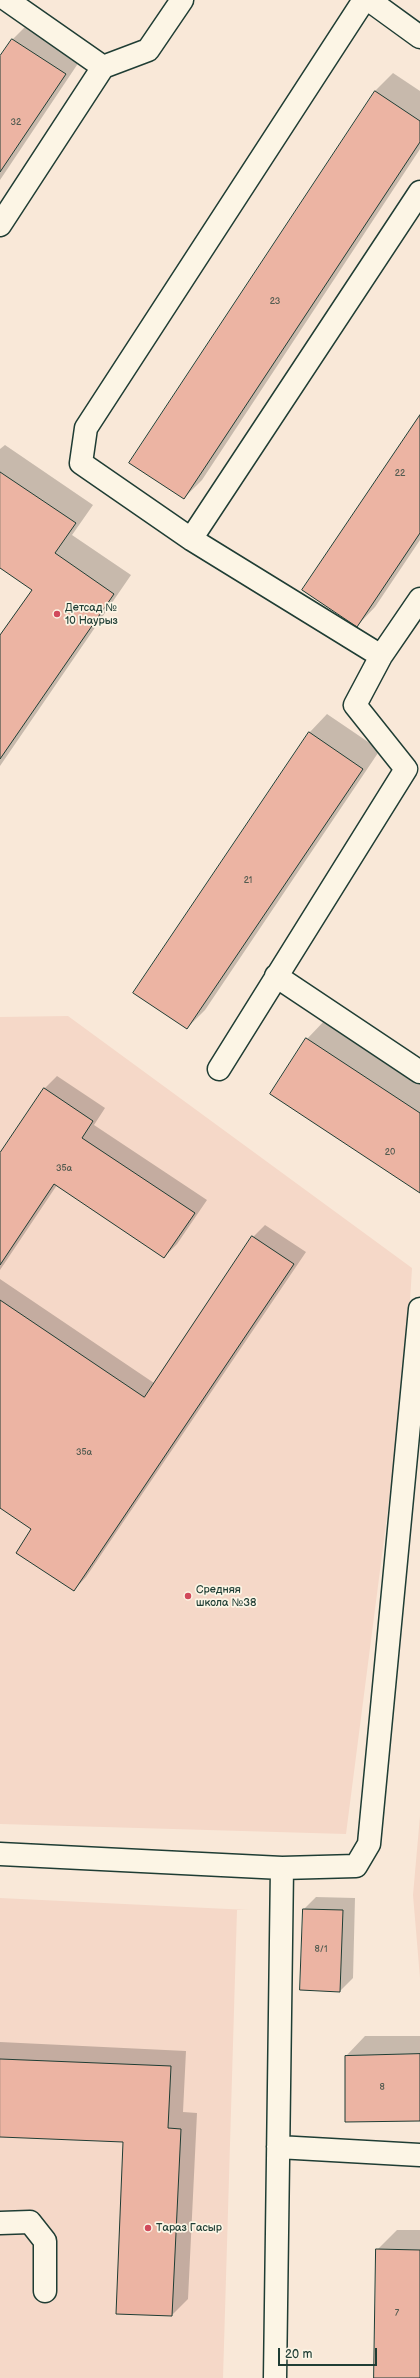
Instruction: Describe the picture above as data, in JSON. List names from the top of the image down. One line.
{"places":["Детсад № 10 Наурыз","Средняя школа №38","Тараз Гасыр"],"house_numbers":["32","23","22","21","20","35а","35а","8/1","8","7"],"scale_bar":"20 m"}
